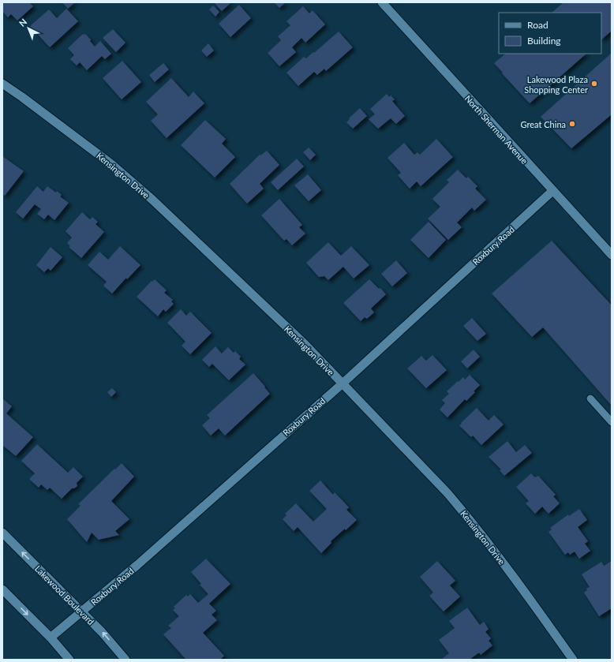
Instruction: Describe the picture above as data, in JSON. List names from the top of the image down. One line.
{"streets":{"street":["North Sherman Avenue","Kensington Drive","Roxbury Road","Lakewood Boulevard"]},"crossings":[["North Sherman Avenue","Roxbury Road"],["Kensington Drive","Roxbury Road"],["Roxbury Road","Lakewood Boulevard"]],"places":["Lakewood Plaza Shopping Center","Great China"],"legend":["Road","Building"],"north":"top left"}
